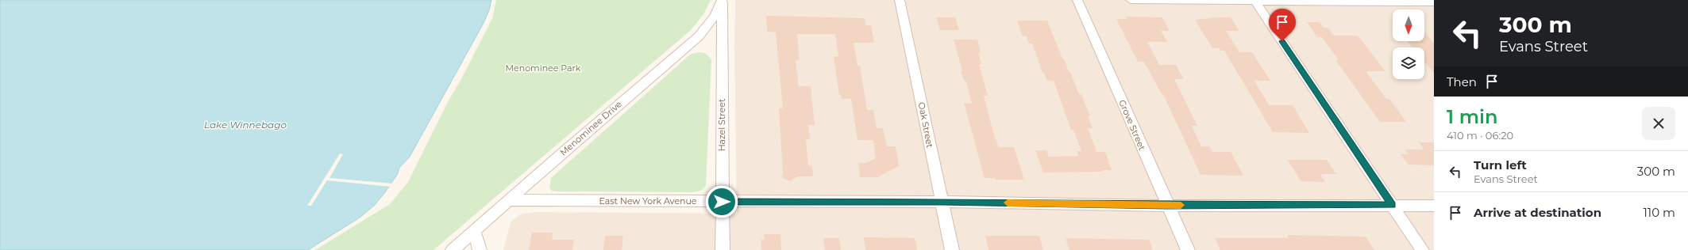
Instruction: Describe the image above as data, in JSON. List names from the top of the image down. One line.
{"streets":{"street":["Hazel Street","Oak Street","Grove Street","Menominee Drive","East New York Avenue"]},"crossings":[["Hazel Street","Menominee Drive"],["Hazel Street","East New York Avenue"],["Oak Street","East New York Avenue"],["Grove Street","East New York Avenue"],["Menominee Drive","East New York Avenue"]],"water":["Lake Winnebago"],"parks":["Menominee Park"],"north":"bottom","page":{"turn":["300 m","Evans Street"],"then":"Then","heading":["1 min","410 m · 06:20"],"list":[{"name":"Turn left","note":"Evans Street","value":"300 m"},{"name":"Arrive at destination","value":"110 m"}]}}
